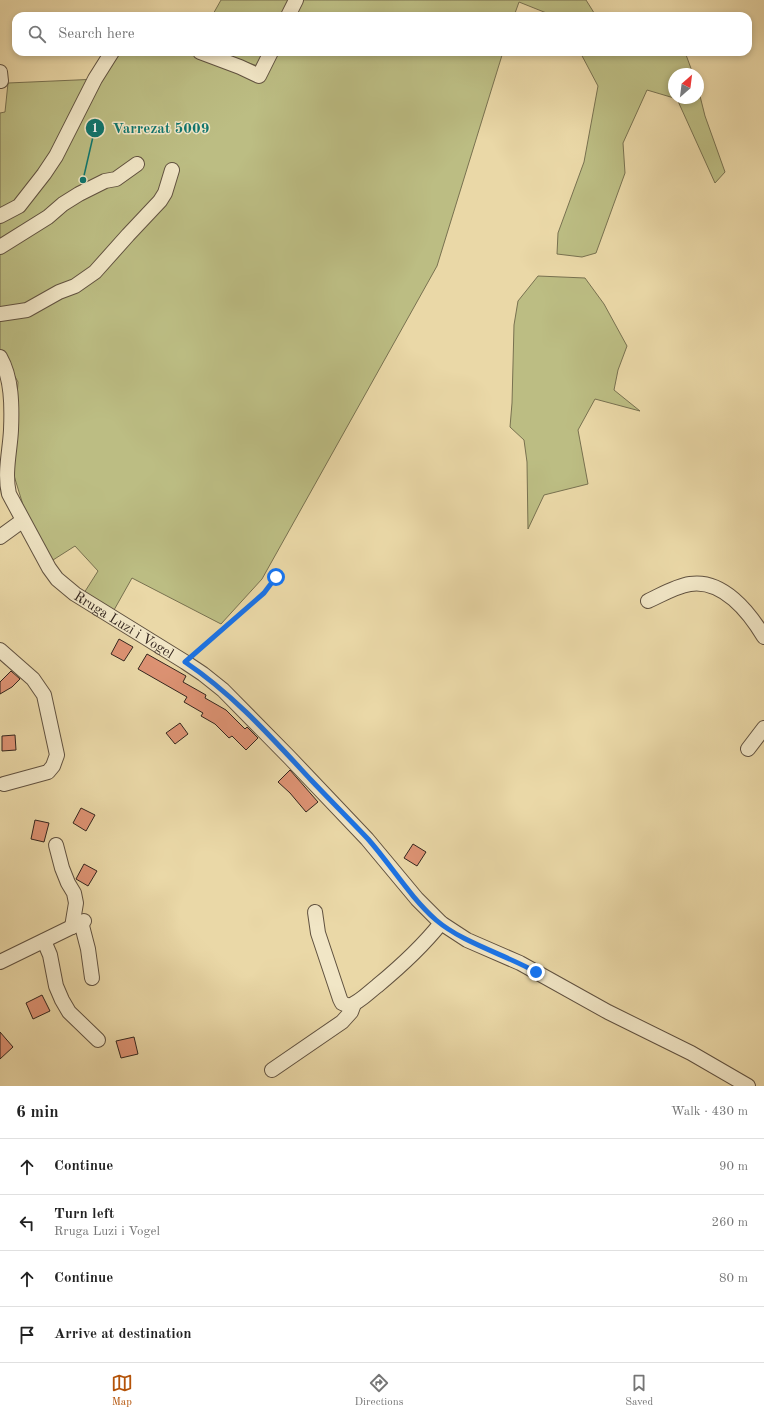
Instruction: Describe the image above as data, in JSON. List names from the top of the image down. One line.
{"streets":{"street":["Rruga Luzi i Vogel"]},"places":["Varrezat 5009"],"north":"top right","page":{"search":"Search here","heading":["6 min","Walk · 430 m"],"list":[["Continue","90 m"],["Turn left","Rruga Luzi i Vogel","260 m"],["Continue","80 m"],"Arrive at destination"],"nav":["Map","Directions","Saved"]}}
